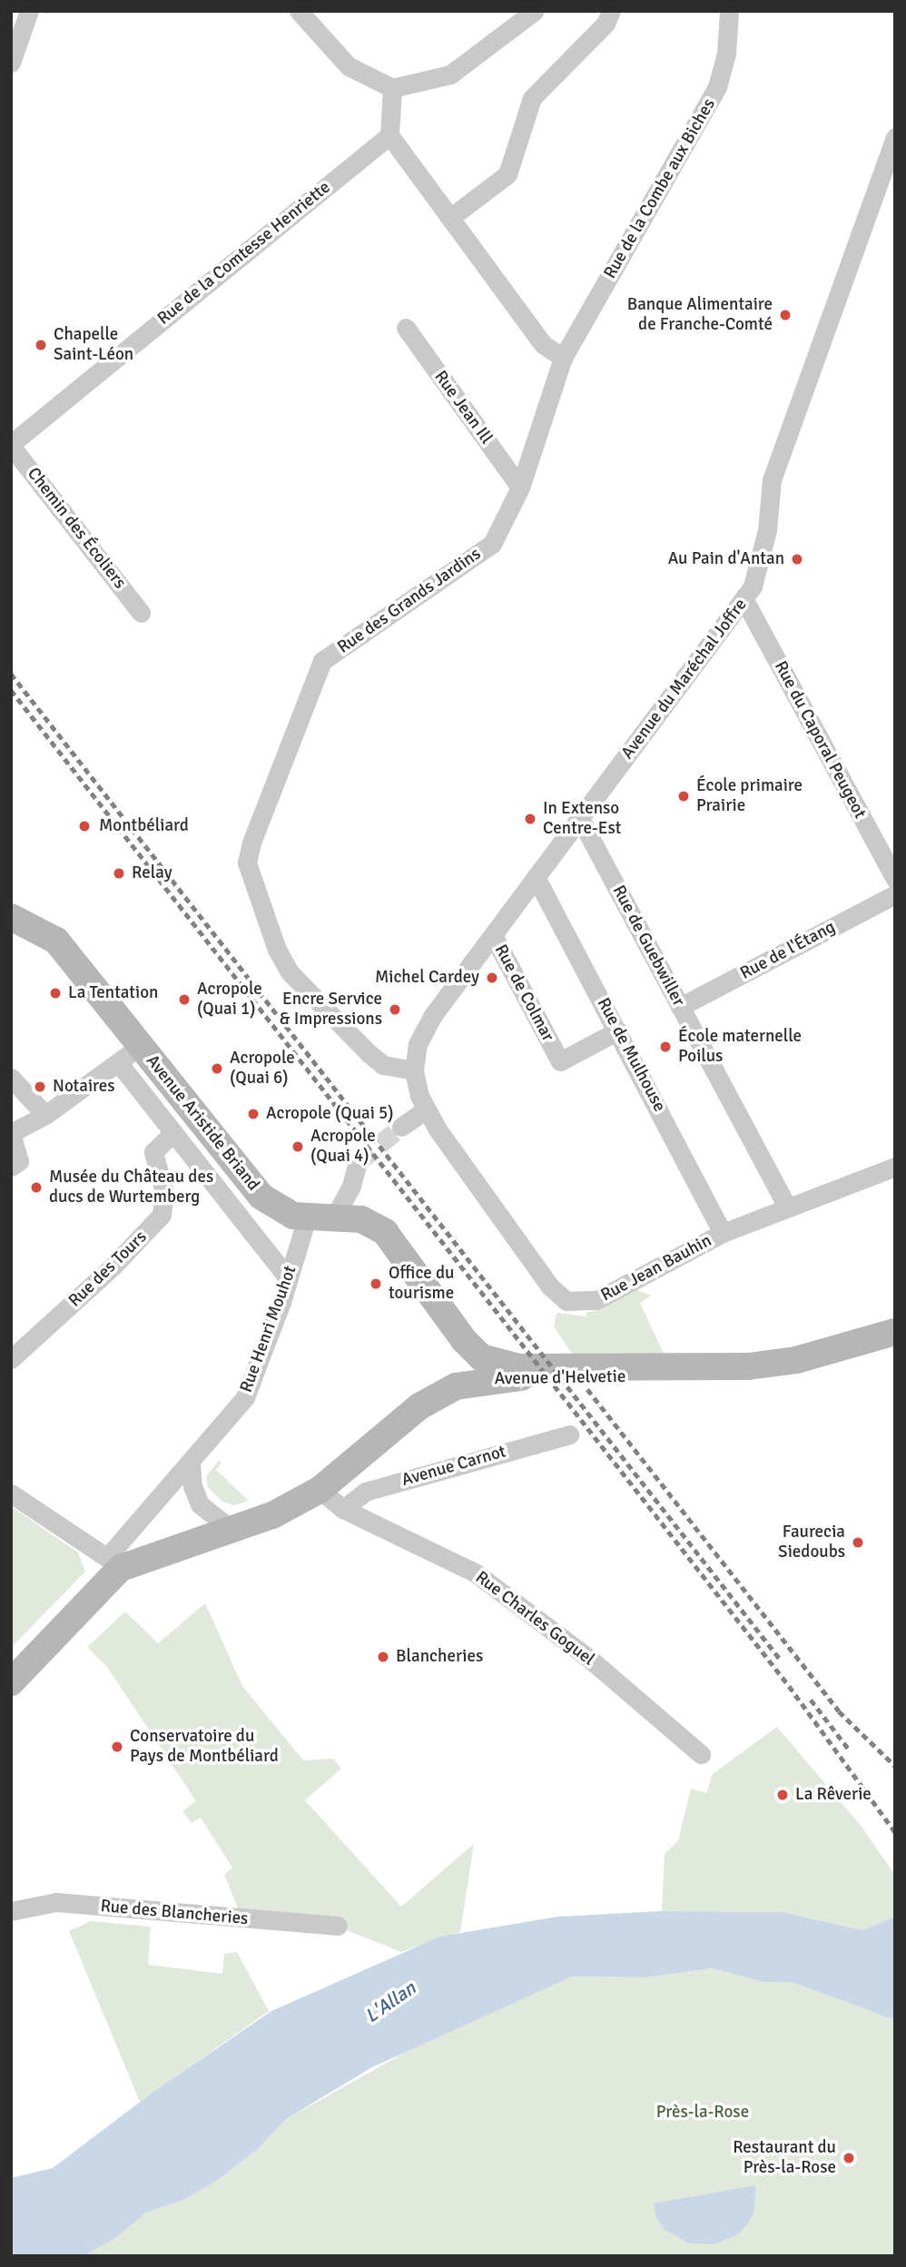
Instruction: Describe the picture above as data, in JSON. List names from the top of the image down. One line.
{"streets":{"main road":["Avenue Aristide Briand","Avenue d'Helvetie"],"street":["Rue de la Combe aux Biches","Rue de la Comtesse Henriette","Rue Jean Ill","Chemin des Écoliers","Rue des Grands Jardins","Avenue du Maréchal Joffre","Rue du Caporal Peugeot","Rue de Guebwiller","Rue de l'Étang","Rue de Colmar","Rue de Mulhouse","Rue Jean Bauhin","Rue des Tours","Rue Henri Mouhot","Avenue Carnot","Rue Charles Goguel","Rue des Blancheries"]},"crossings":[["Rue de la Combe aux Biches","Rue des Grands Jardins"],["Rue de la Comtesse Henriette","Chemin des Écoliers"],["Rue Jean Ill","Rue des Grands Jardins"],["Rue des Grands Jardins","Avenue du Maréchal Joffre"],["Avenue du Maréchal Joffre","Rue du Caporal Peugeot"],["Avenue du Maréchal Joffre","Rue de Guebwiller"],["Avenue du Maréchal Joffre","Rue de Colmar"],["Avenue du Maréchal Joffre","Rue de Mulhouse"],["Avenue du Maréchal Joffre","Rue Jean Bauhin"],["Rue de Guebwiller","Rue de l'Étang"],["Rue de Guebwiller","Rue Jean Bauhin"],["Rue de Colmar","Rue de Mulhouse"],["Rue de Mulhouse","Rue Jean Bauhin"],["Avenue Aristide Briand","Rue Henri Mouhot"],["Avenue Aristide Briand","Avenue d'Helvetie"],["Rue Henri Mouhot","Avenue d'Helvetie"],["Avenue d'Helvetie","Rue Charles Goguel"],["Avenue Carnot","Rue Charles Goguel"]],"water":["L'Allan"],"parks":["Près-la-Rose"],"places":["Banque Alimentaire de Franche-Comté","Chapelle Saint-Léon","Au Pain d'Antan","École primaire Prairie","In Extenso Centre-Est","Montbéliard","Relay","Michel Cardey","La Tentation","Acropole (Quai 1)","Encre Service & Impressions","École maternelle Poilus","Acropole (Quai 6)","Notaires","Acropole (Quai 5)","Acropole (Quai 4)","Musée du Château des ducs de Wurtemberg","Office du tourisme","Faurecia Siedoubs","Blancheries","Conservatoire du Pays de Montbéliard","La Rêverie","Restaurant du Près-la-Rose"]}
